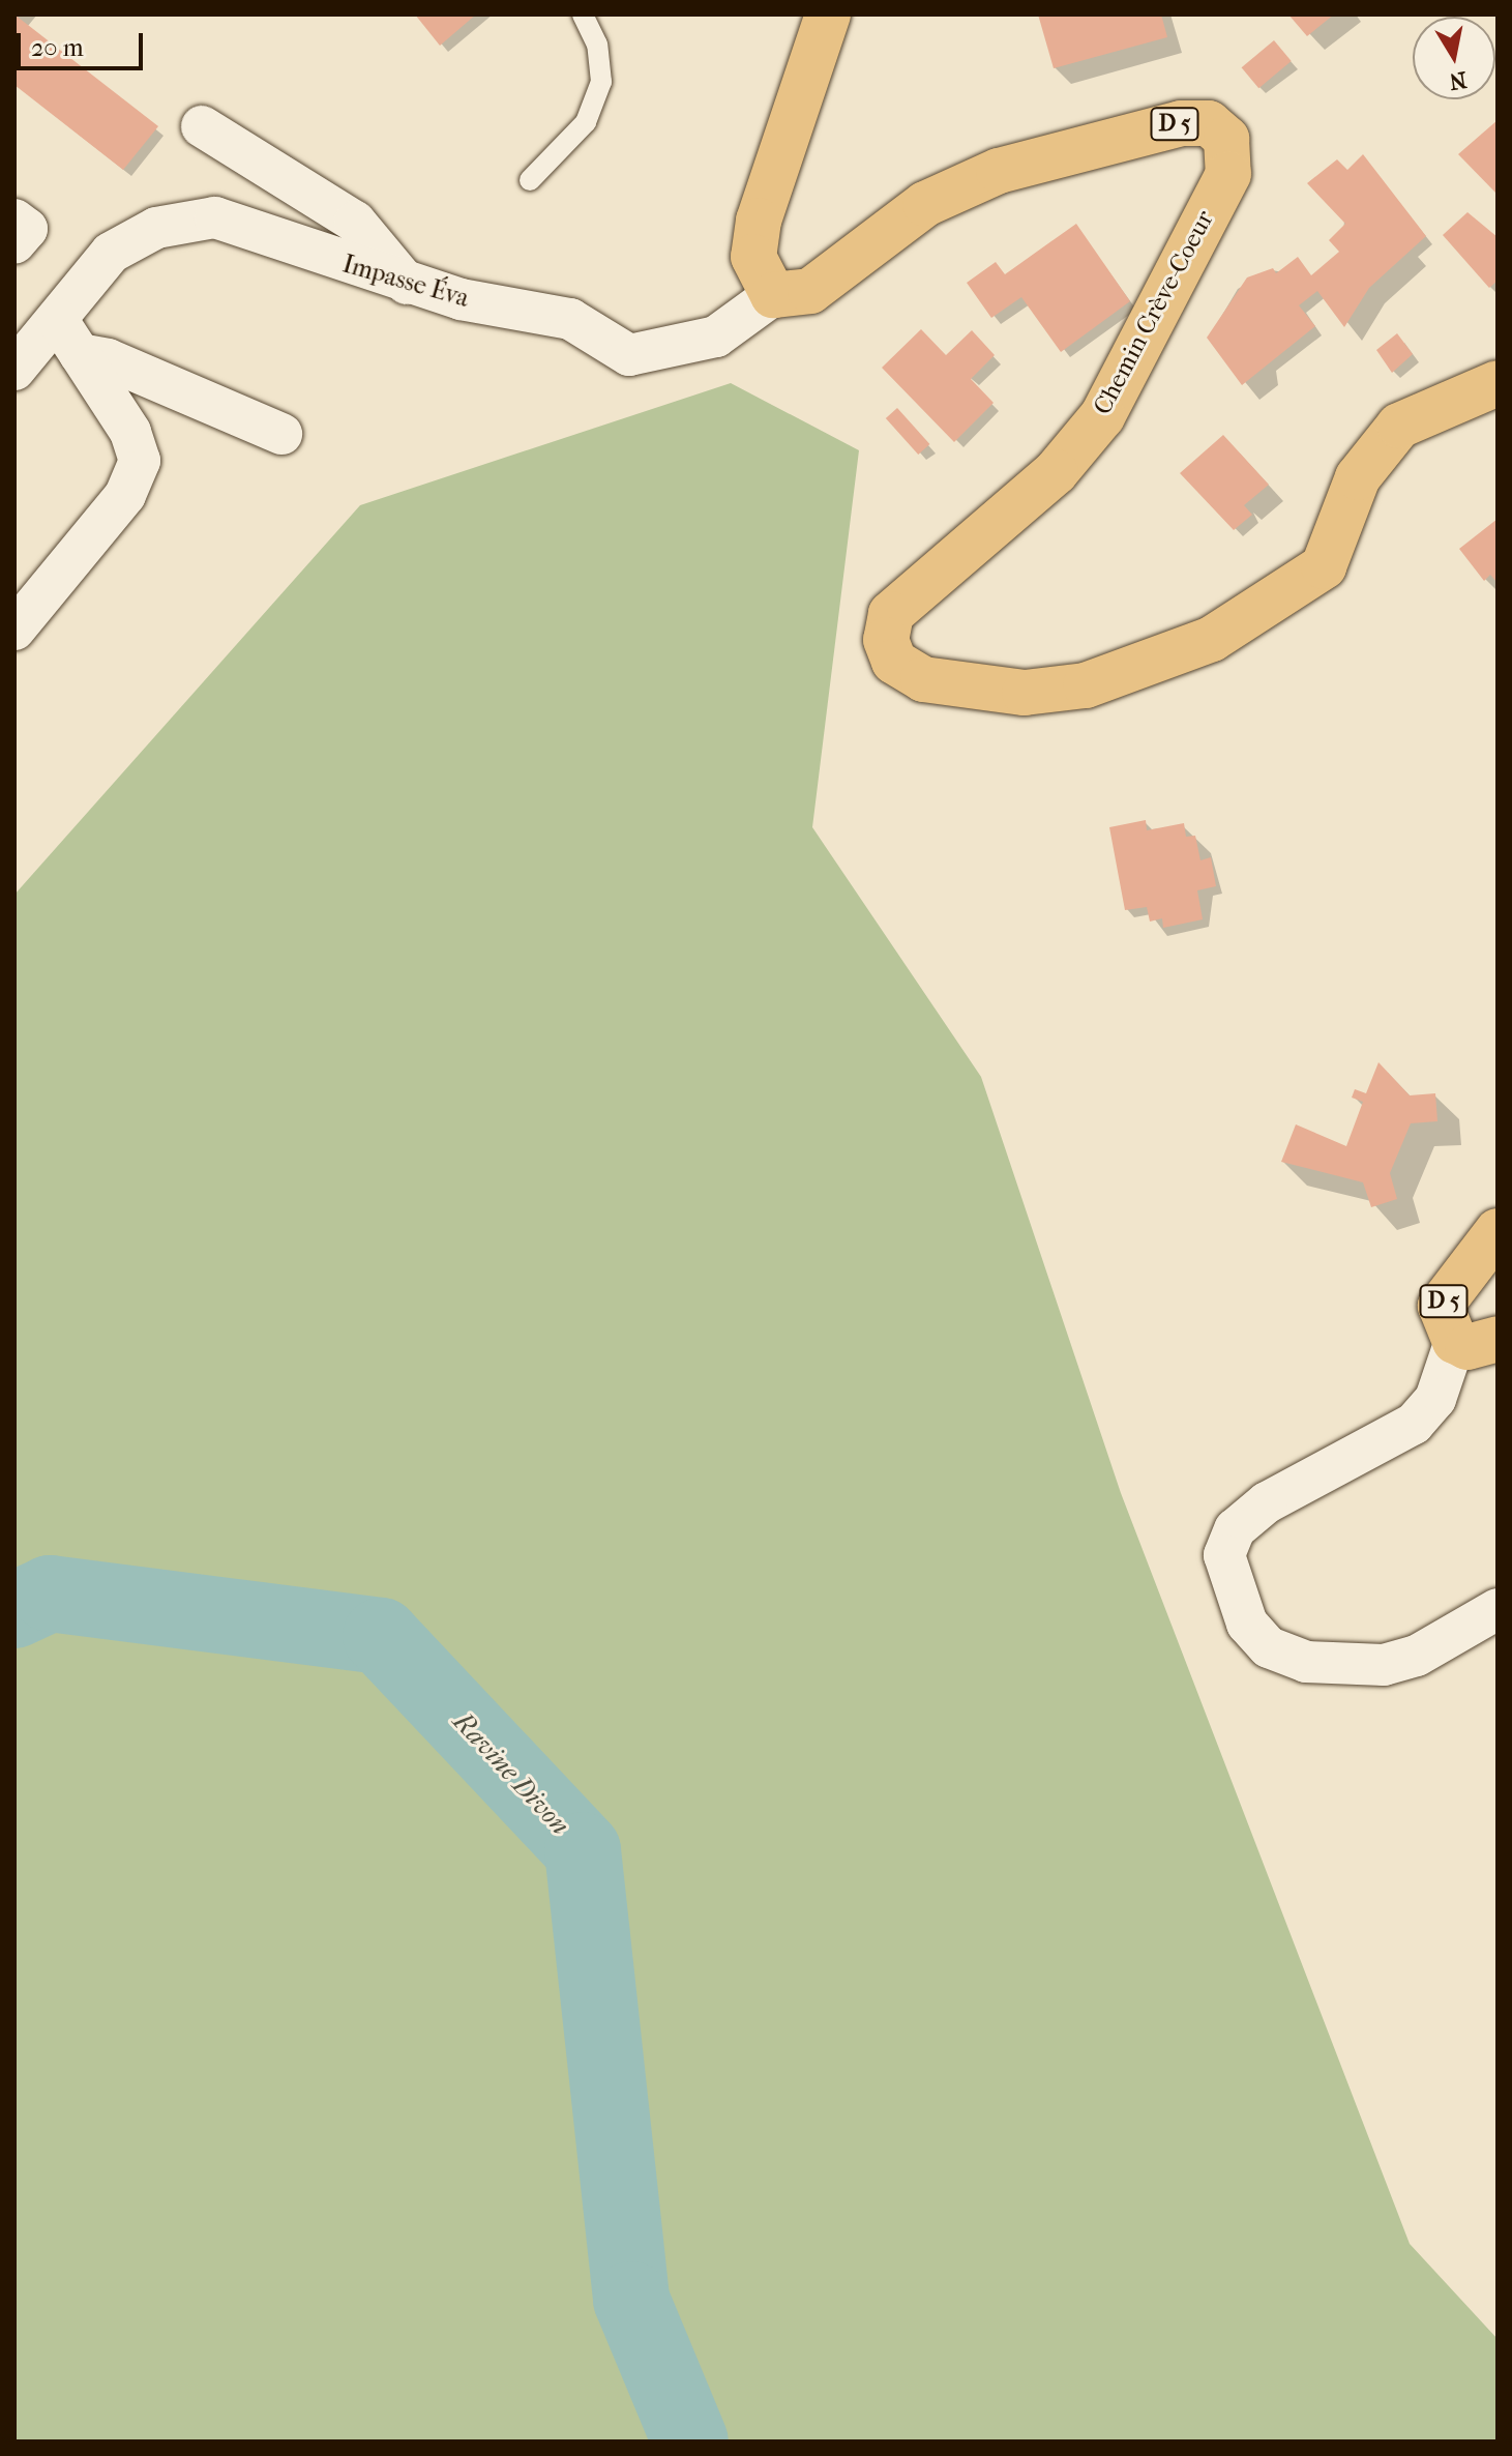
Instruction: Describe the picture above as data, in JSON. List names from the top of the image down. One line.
{"streets":{"main road":["D 5","Chemin Crève-Coeur"],"street":["Impasse Éva"]},"crossings":[["Impasse Éva","Chemin Crève-Coeur"]],"water":["Ravine Divon"],"scale_bar":"20 m","north":"bottom"}
